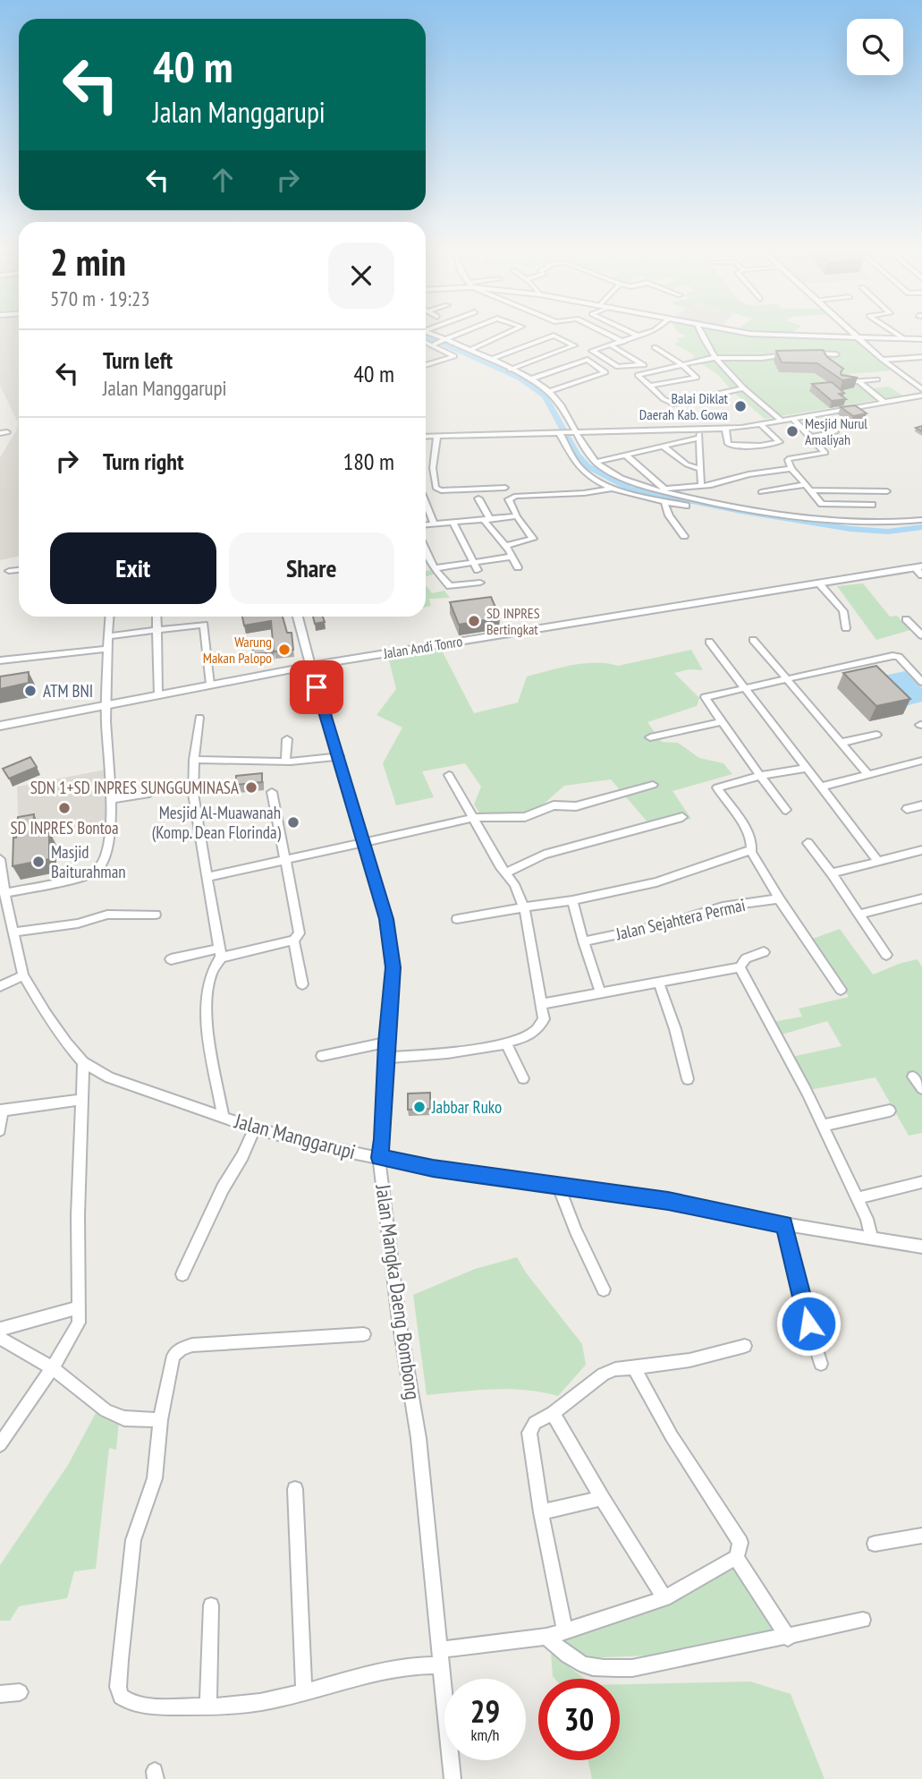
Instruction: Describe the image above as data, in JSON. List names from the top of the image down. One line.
{"streets":{"street":["Jalan Andi Tonro","Jalan Sejahtera Permai","Jalan Manggarupi","Jalan Mangka Daeng Bombong"]},"crossings":[["Jalan Andi Tonro","Jalan Mangka Daeng Bombong"],["Jalan Manggarupi","Jalan Mangka Daeng Bombong"]],"places":["Balai Diklat Daerah Kab. Gowa","Mesjid Nurul Amaliyah","SD INPRES Bertingkat","Warung Makan Palopo","ATM BNI","SDN 1+SD INPRES SUNGGUMINASA","SD INPRES Bontoa","Mesjid Al-Muawanah (Komp. Dean Florinda)","Masjid Baiturahman","Jabbar Ruko"],"page":{"turn":["40 m","Jalan Manggarupi"],"heading":["2 min","570 m · 19:23"],"list":[{"name":"Turn left","note":"Jalan Manggarupi","value":"40 m"},{"name":"Turn right","value":"180 m"}],"buttons":["Exit","Share"],"speed":"29 km/h","limit":"30"}}
